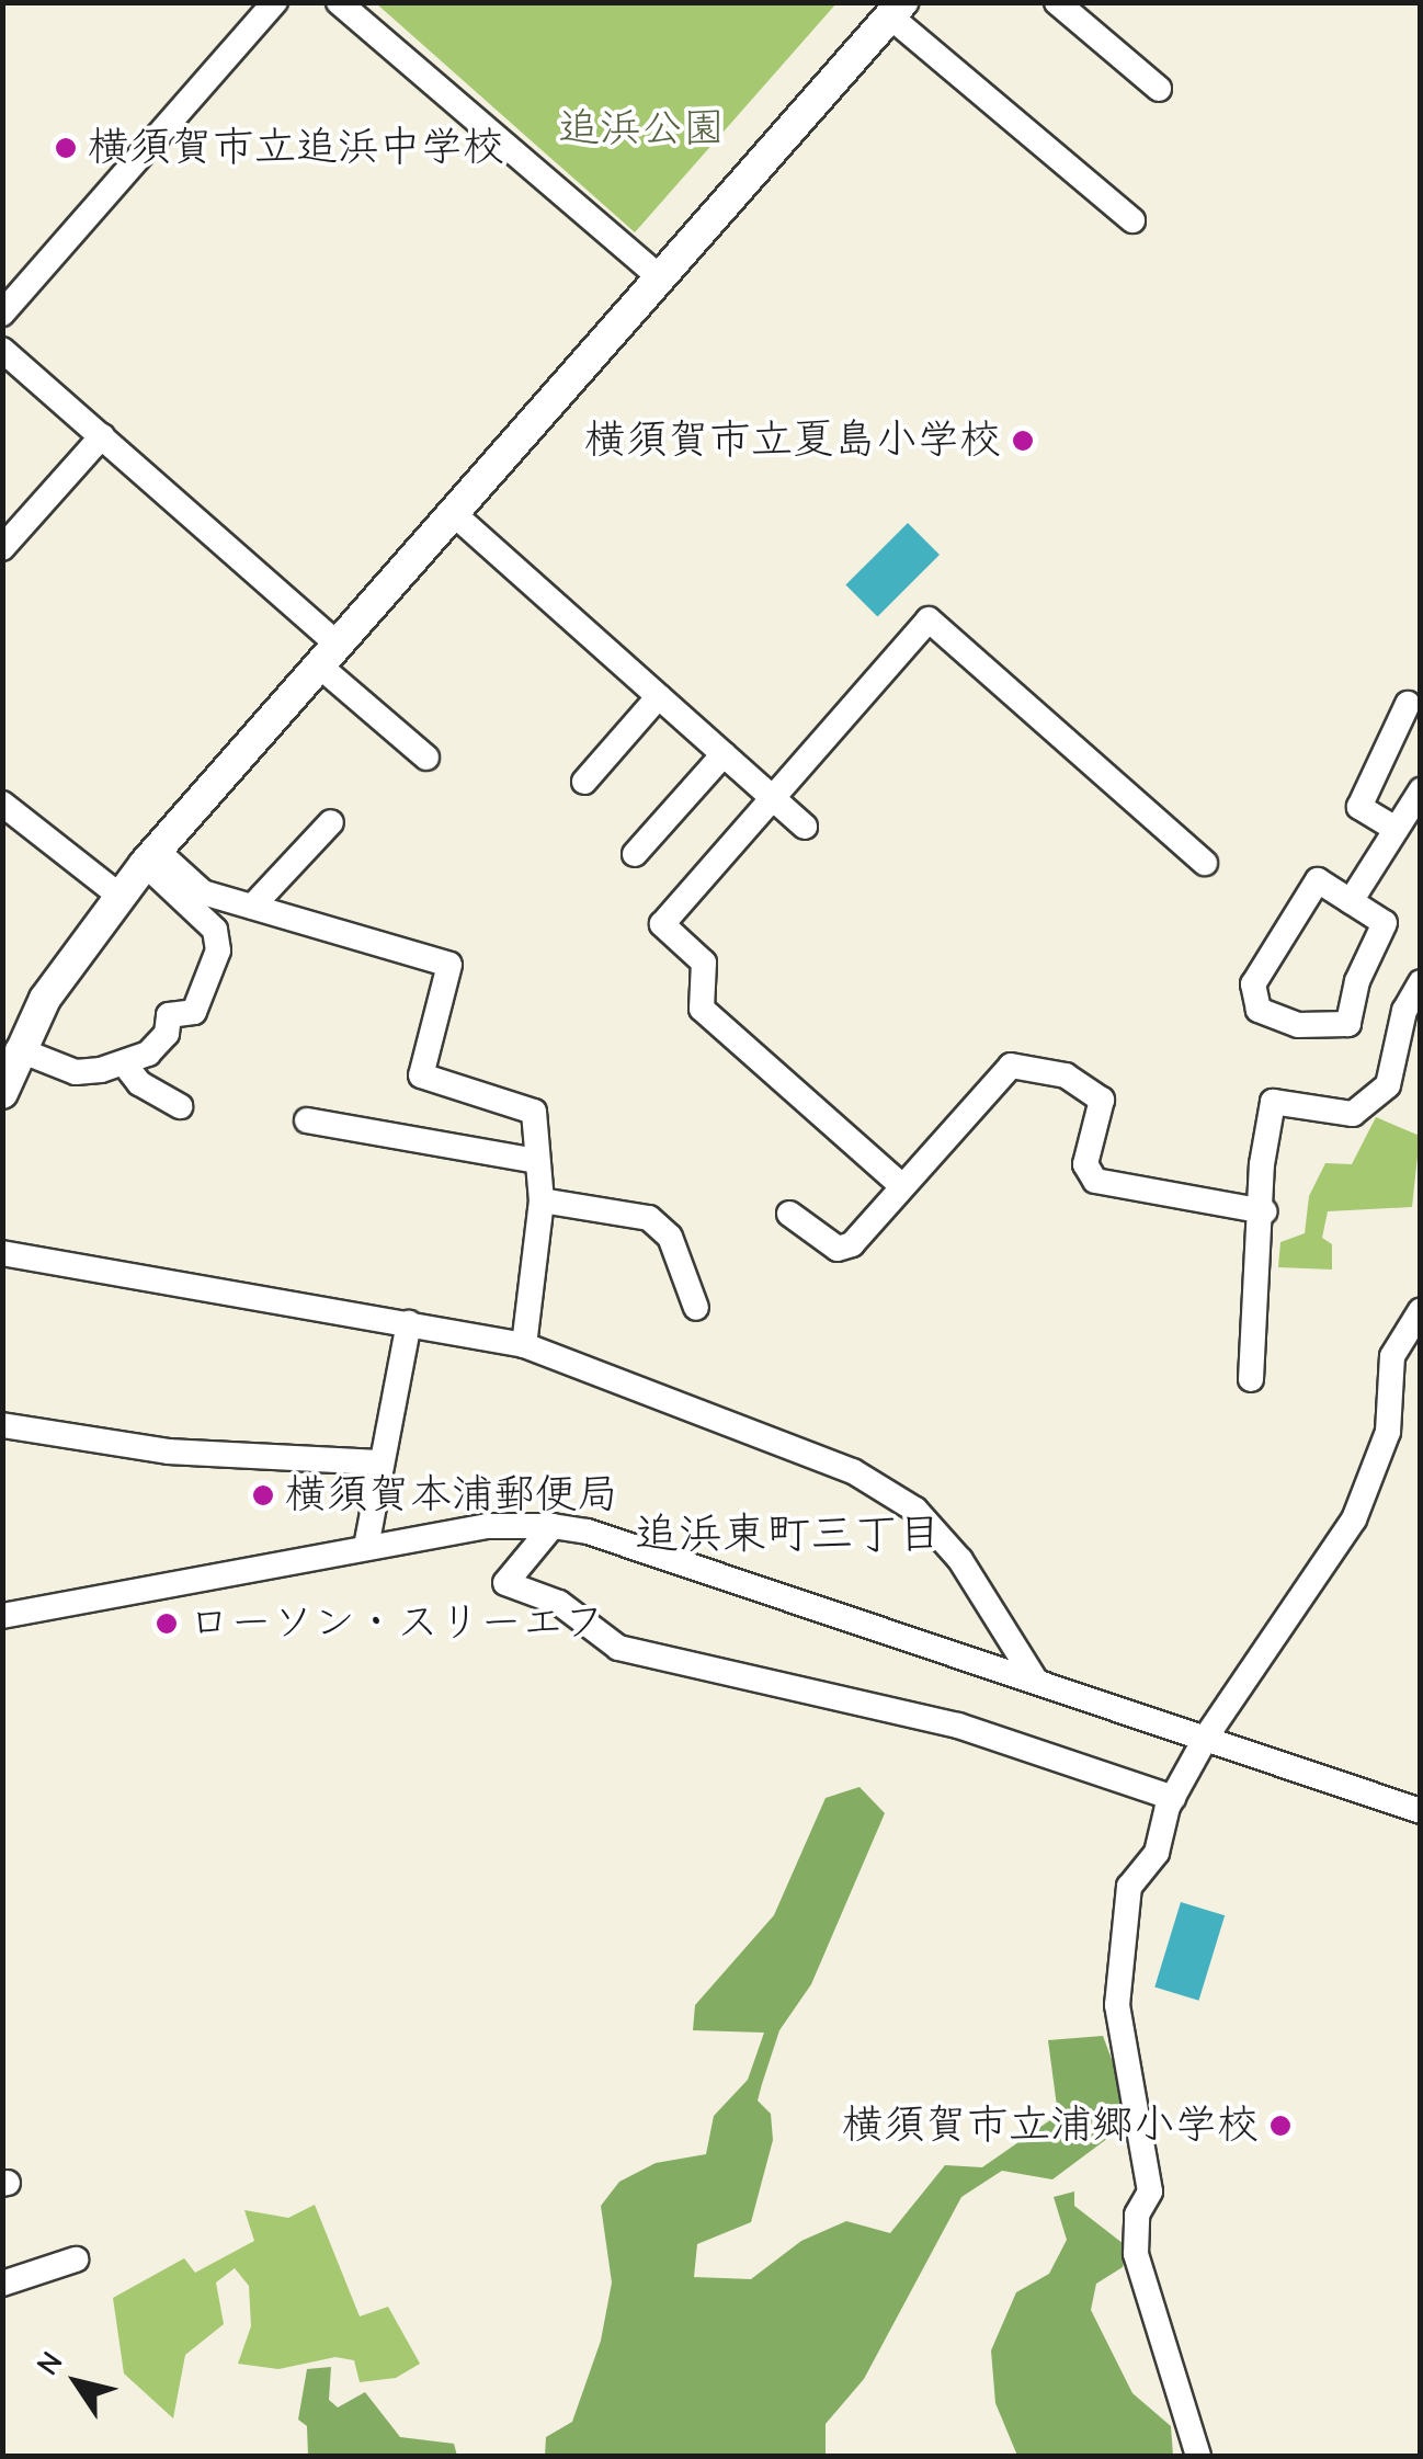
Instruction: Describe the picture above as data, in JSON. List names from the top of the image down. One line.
{"districts":["追浜東町三丁目"],"parks":["追浜公園"],"places":["横須賀市立追浜中学校","横須賀市立夏島小学校","横須賀本浦郵便局","ローソン・スリーエフ","横須賀市立浦郷小学校"],"north":"top left"}
